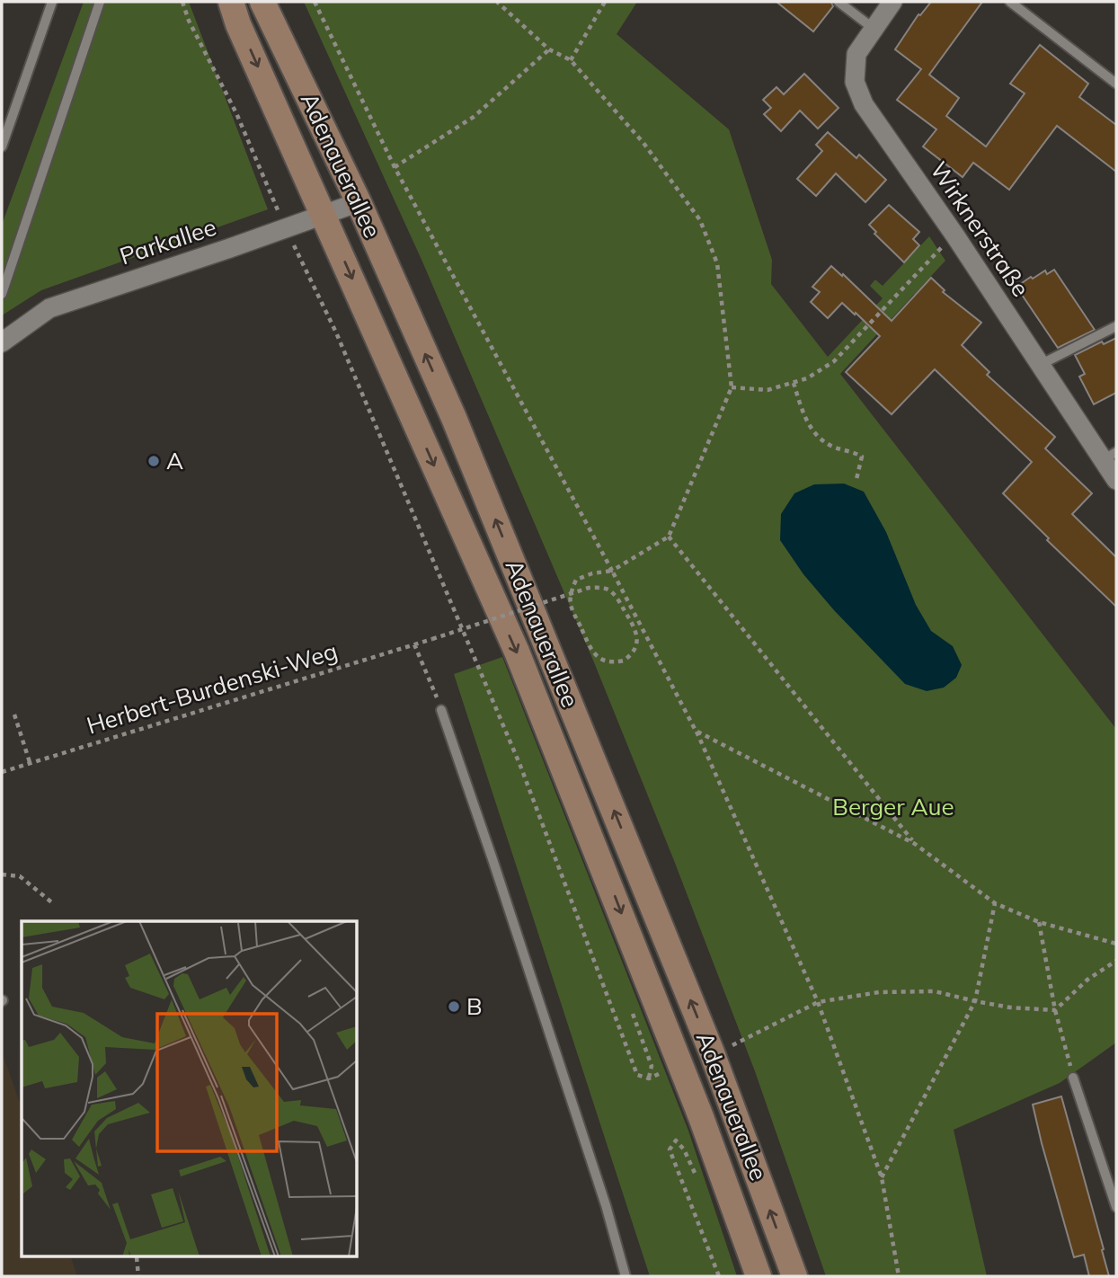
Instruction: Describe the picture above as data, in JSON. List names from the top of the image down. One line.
{"streets":{"main road":["Adenauerallee"],"street":["Wirknerstraße","Parkallee"],"path":["Herbert-Burdenski-Weg"]},"crossings":[["Adenauerallee","Parkallee"]],"parks":["Berger Aue"],"places":["A","B"]}
